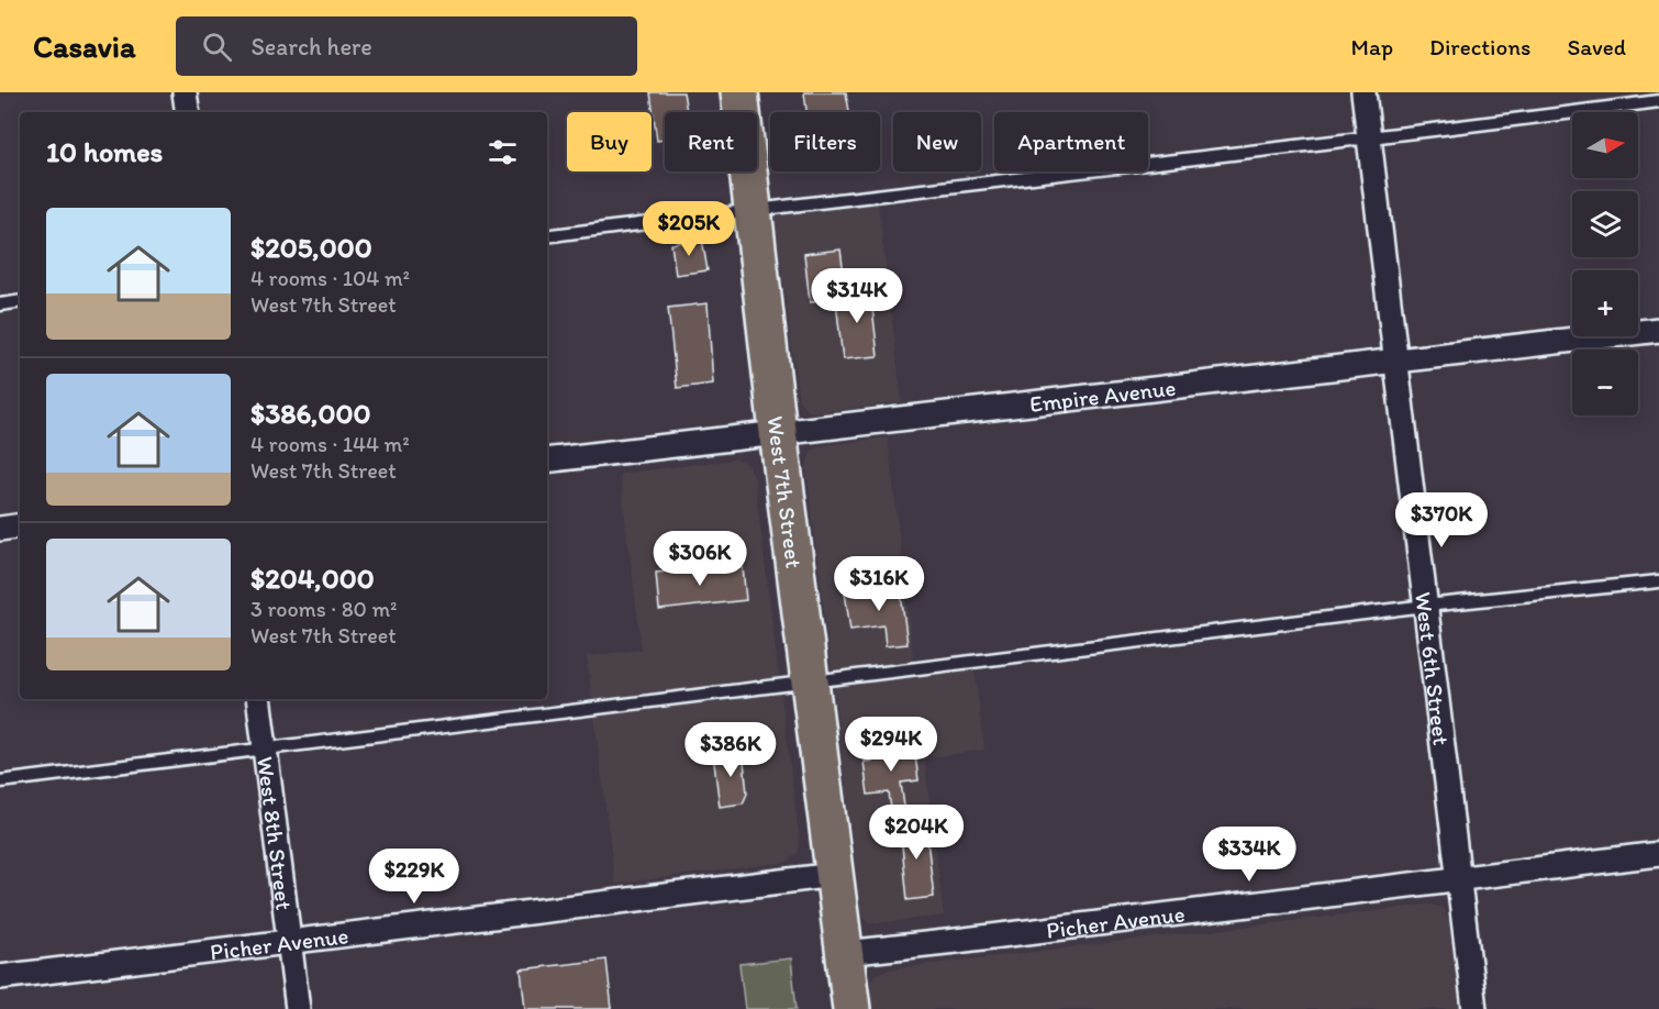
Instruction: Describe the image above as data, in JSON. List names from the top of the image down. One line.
{"streets":{"main road":["West 7th Street"],"street":["Empire Avenue","West 6th Street","West 8th Street","Picher Avenue"]},"crossings":[["Empire Avenue","West 7th Street"],["Empire Avenue","West 6th Street"],["West 7th Street","Picher Avenue"],["West 6th Street","Picher Avenue"],["West 8th Street","Picher Avenue"]],"north":"right","page":{"header":"Casavia","search":"Search here","nav":["Map","Directions","Saved"],"map_buttons":["+","−"],"chip":["Buy","Rent","Filters","New","Apartment"],"heading":"10 homes","list":[{"name":"$205,000","note":"4 rooms · 104 m² · West 7th Street"},{"name":"$386,000","note":"4 rooms · 144 m² · West 7th Street"},{"name":"$204,000","note":"3 rooms · 80 m² · West 7th Street"}],"price":["$205K","$314K","$370K","$306K","$316K","$294K","$386K","$204K","$334K","$229K"]}}
